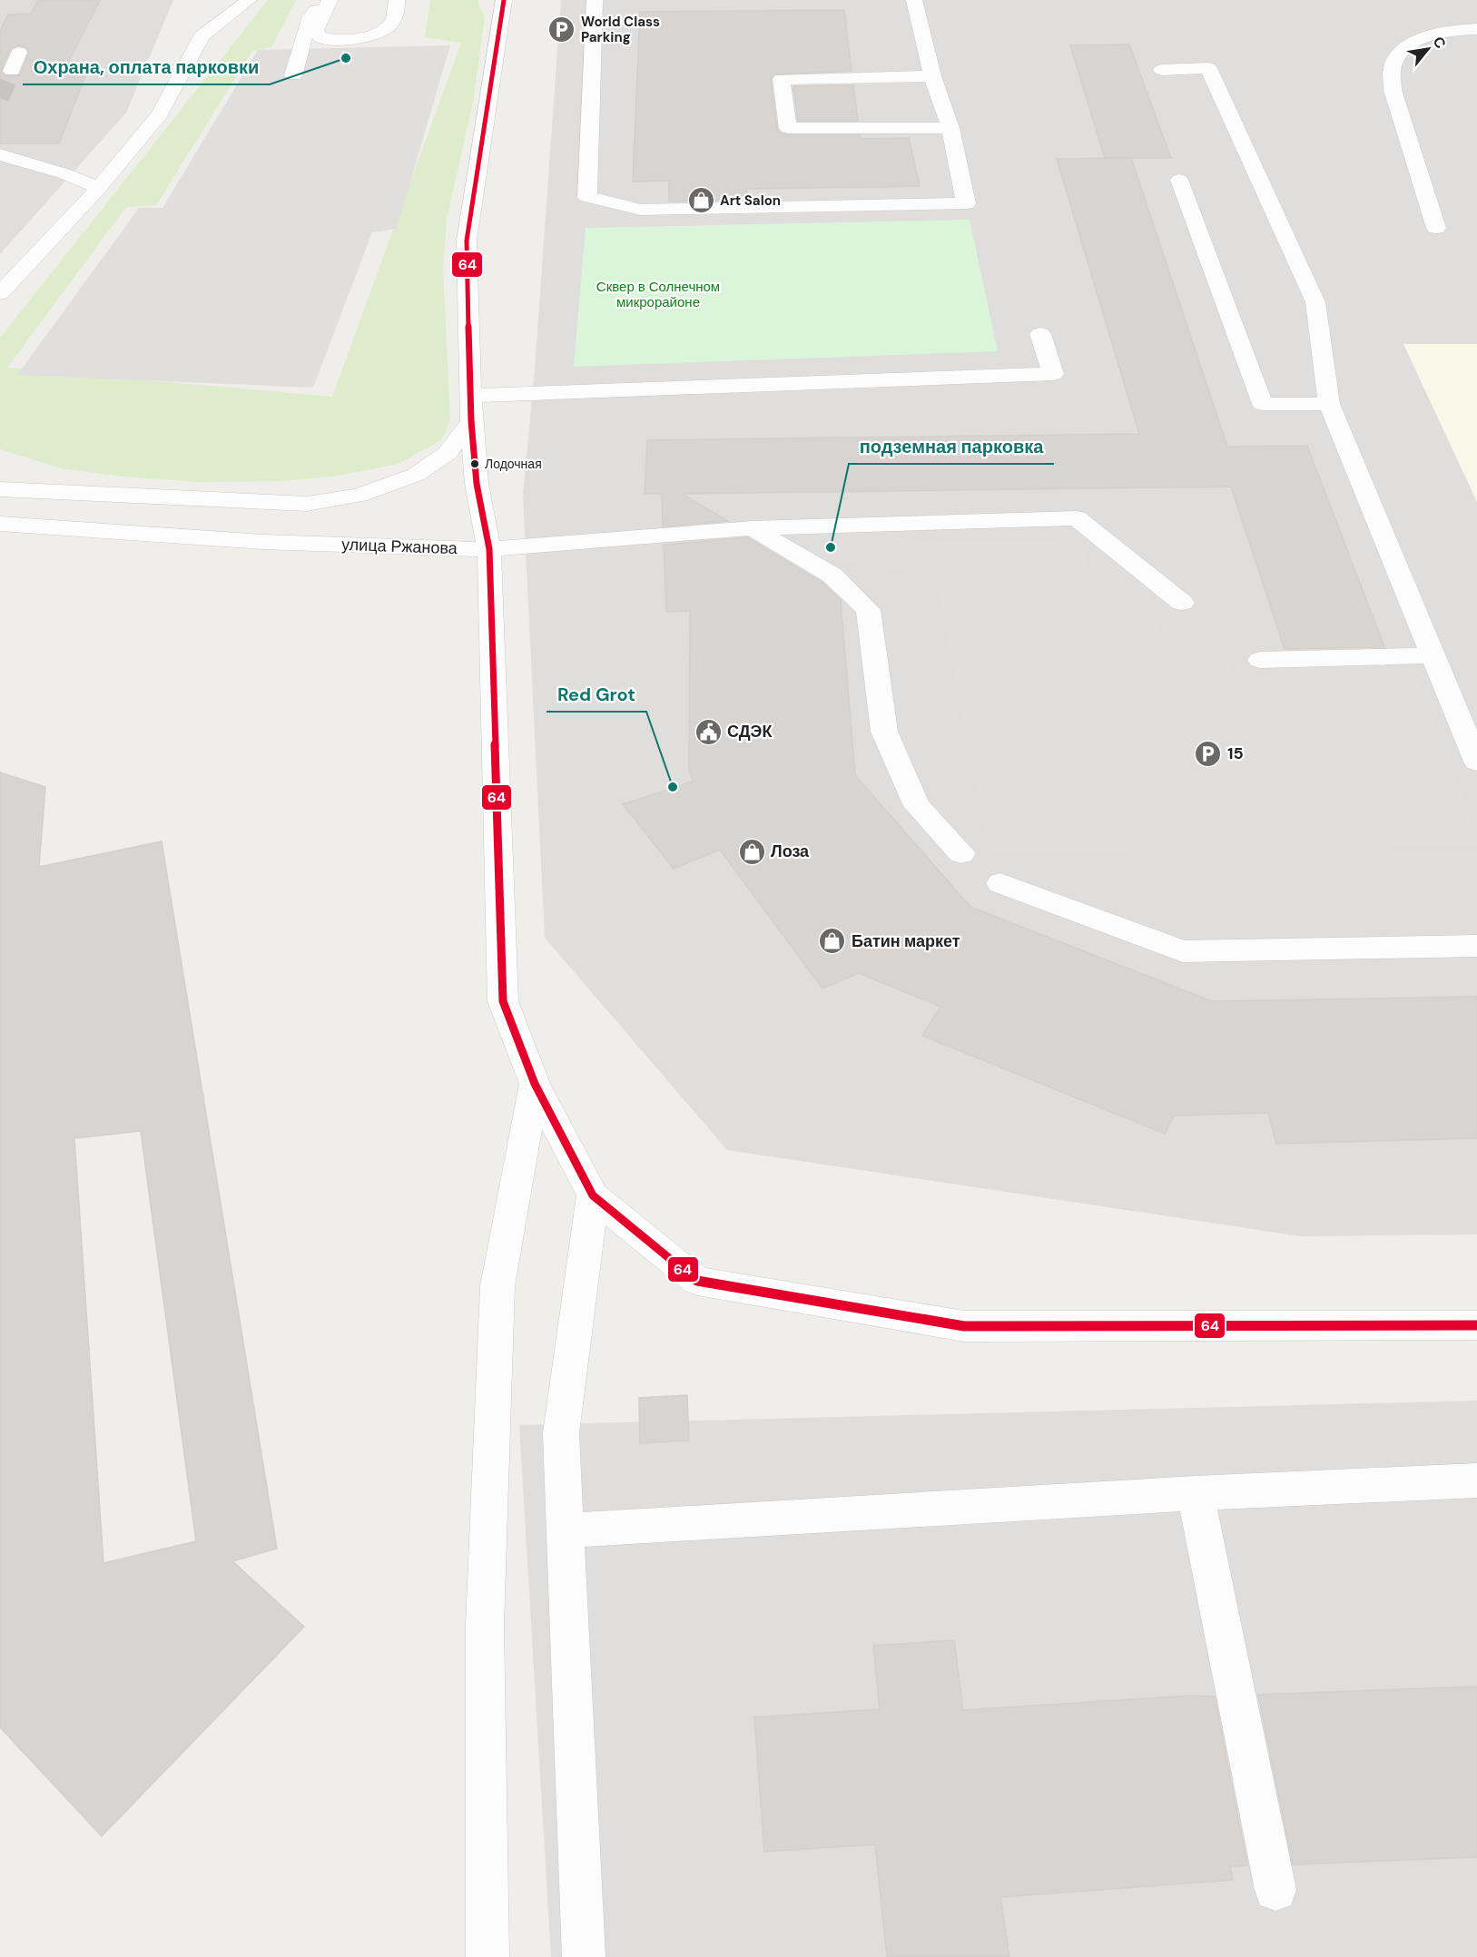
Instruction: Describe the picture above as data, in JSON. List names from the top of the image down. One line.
{"streets":{"street":["улица Ржанова"]},"parks":["Сквер в Солнечном микрорайоне"],"places":{"parking":["World Class Parking","15"],"other":["Охрана, оплата парковки","Лодочная","подземная парковка","Red Grot"],"shop":["Art Salon","Лоза","Батин маркет"],"public building":["СДЭК"]},"lines":["transit line 64"],"north":"top right"}
